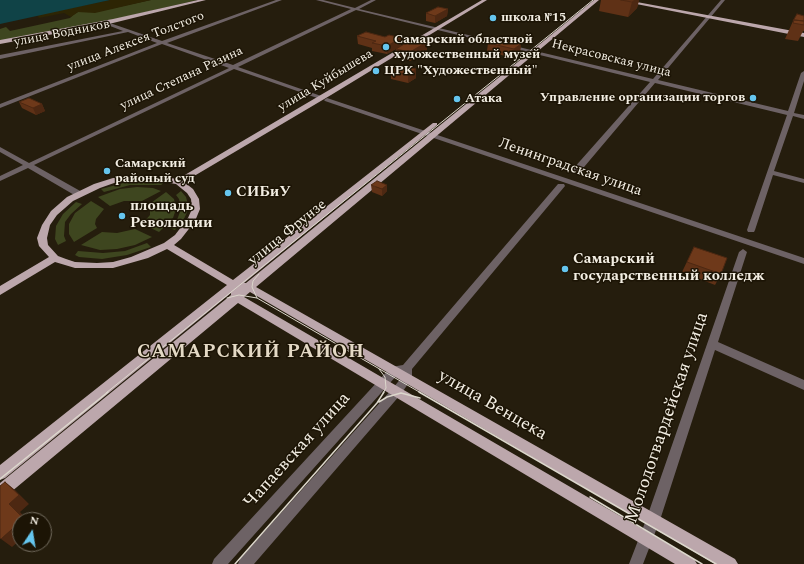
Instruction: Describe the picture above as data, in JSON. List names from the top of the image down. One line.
{"streets":{"main road":["улица Куйбышева","улица Фрунзе","улица Венцека"],"street":["улица Водников","улица Алексея Толстого","Некрасовская улица","улица Степана Разина","Ленинградская улица","Молодогвардейская улица","Чапаевская улица"]},"crossings":[["улица Водников","Ленинградская улица"],["улица Алексея Толстого","Ленинградская улица"],["Некрасовская улица","улица Степана Разина"],["Некрасовская улица","улица Куйбышева"],["Некрасовская улица","улица Фрунзе"],["улица Степана Разина","Ленинградская улица"],["улица Куйбышева","Ленинградская улица"],["Ленинградская улица","улица Фрунзе"],["улица Фрунзе","улица Венцека"],["улица Венцека","Молодогвардейская улица"],["улица Венцека","Чапаевская улица"]],"districts":["САМАРСКИЙ РАЙОН"],"places":["школа №15","Самарский областной художественный музей","ЦРК \"Художественный\"","Управление организации торгов","Атака","Самарский районый суд","СИБиУ","площадь Революции","Самарский государственный колледж"],"north":"top"}
